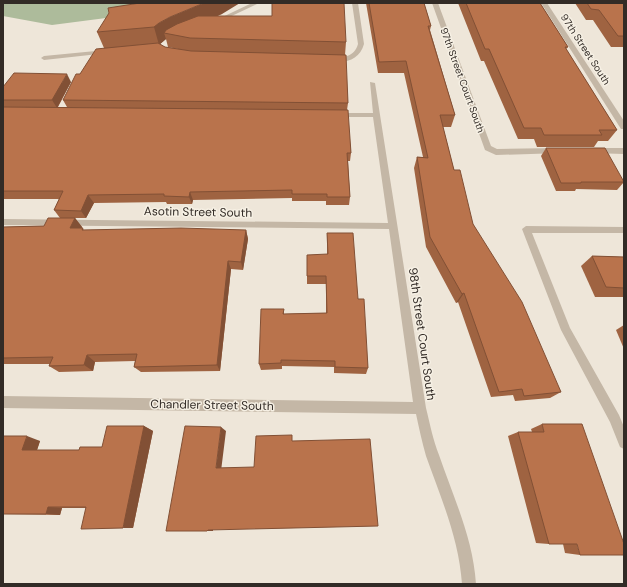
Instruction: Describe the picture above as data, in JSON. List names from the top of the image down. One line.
{"streets":{"street":["97th Street South","97th Street Court South","Asotin Street South","98th Street Court South","Chandler Street South"]},"crossings":[["Asotin Street South","98th Street Court South"],["98th Street Court South","Chandler Street South"]]}
